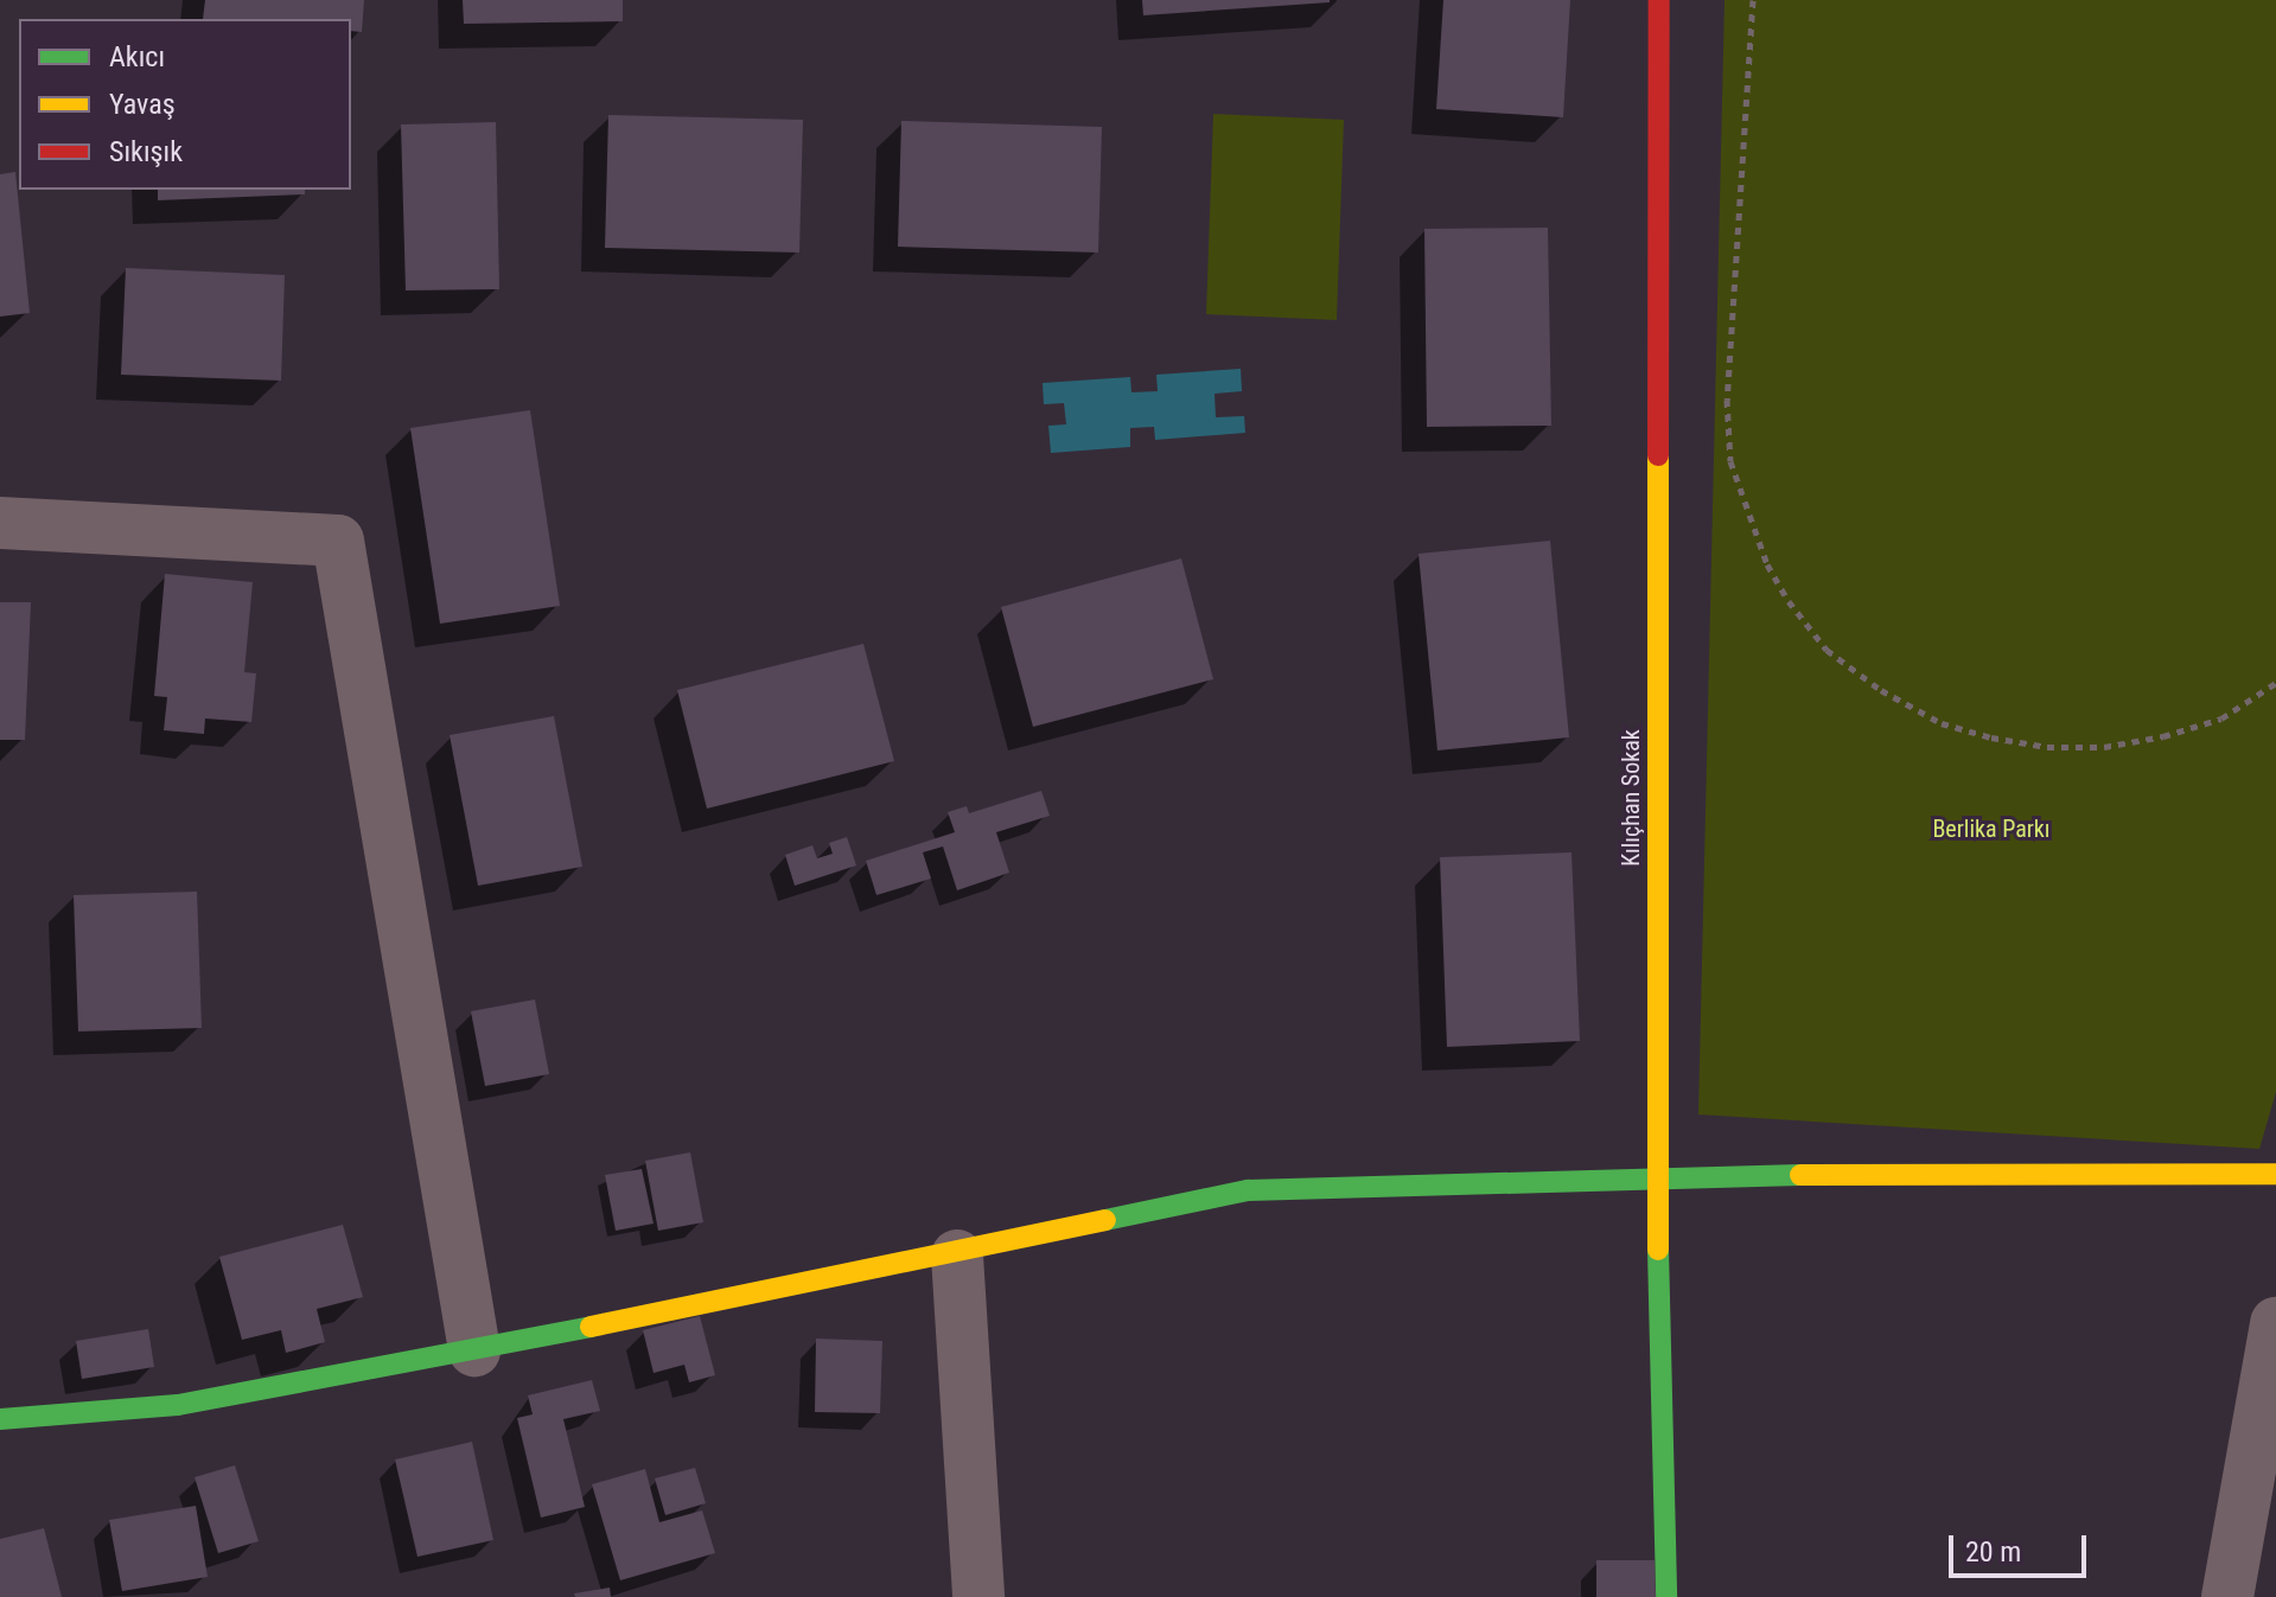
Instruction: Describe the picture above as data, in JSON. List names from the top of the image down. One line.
{"streets":{"street":["Kılıçhan Sokak"]},"parks":["Berlika Parkı"],"legend":["Akıcı","Yavaş","Sıkışık"],"scale_bar":"20 m"}
